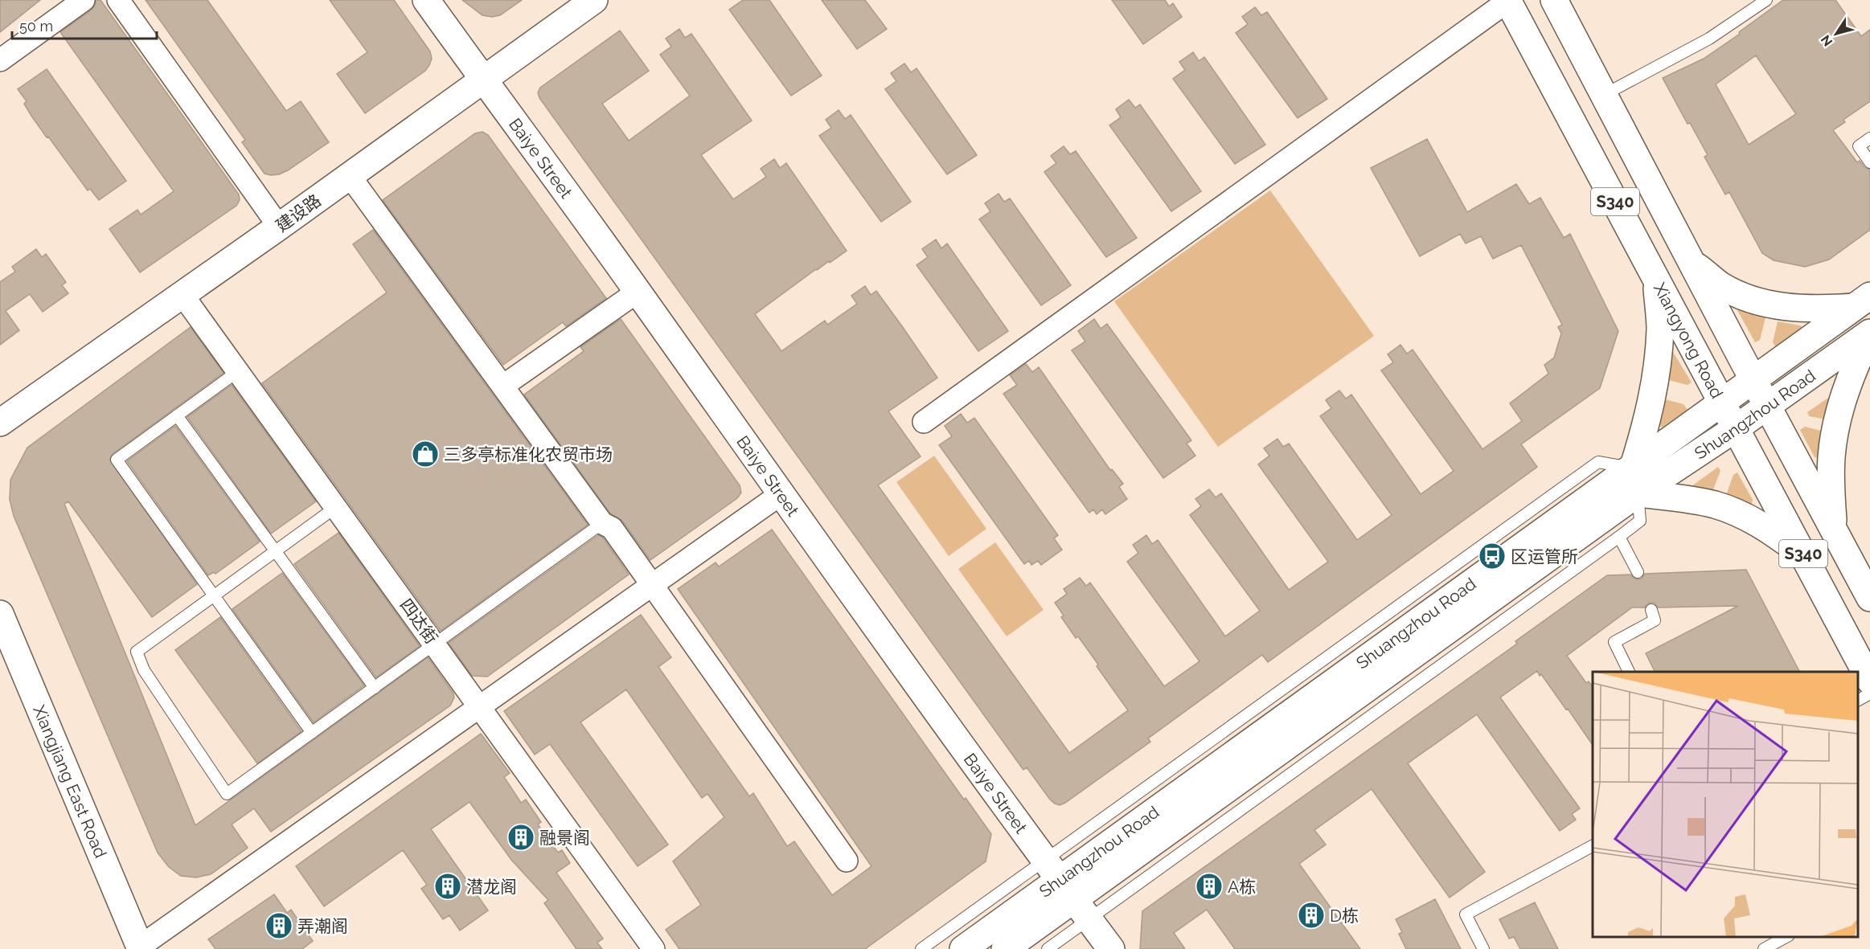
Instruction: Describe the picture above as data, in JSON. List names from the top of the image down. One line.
{"streets":{"main road":["Baiye Street","S340","建设路","Xiangyong Road","Shuangzhou Road","Xiangjiang East Road"],"street":["四达街"]},"crossings":[["Baiye Street","建设路"],["Baiye Street","Shuangzhou Road"],["S340","Shuangzhou Road"],["建设路","四达街"],["Xiangyong Road","Shuangzhou Road"]],"places":{"shop":["三多亭标准化农贸市场"],"bus stop":["区运管所"],"building":["融景阁","潜龙阁","A栋","D栋","弄潮阁"]},"scale_bar":"50 m","north":"bottom left"}
